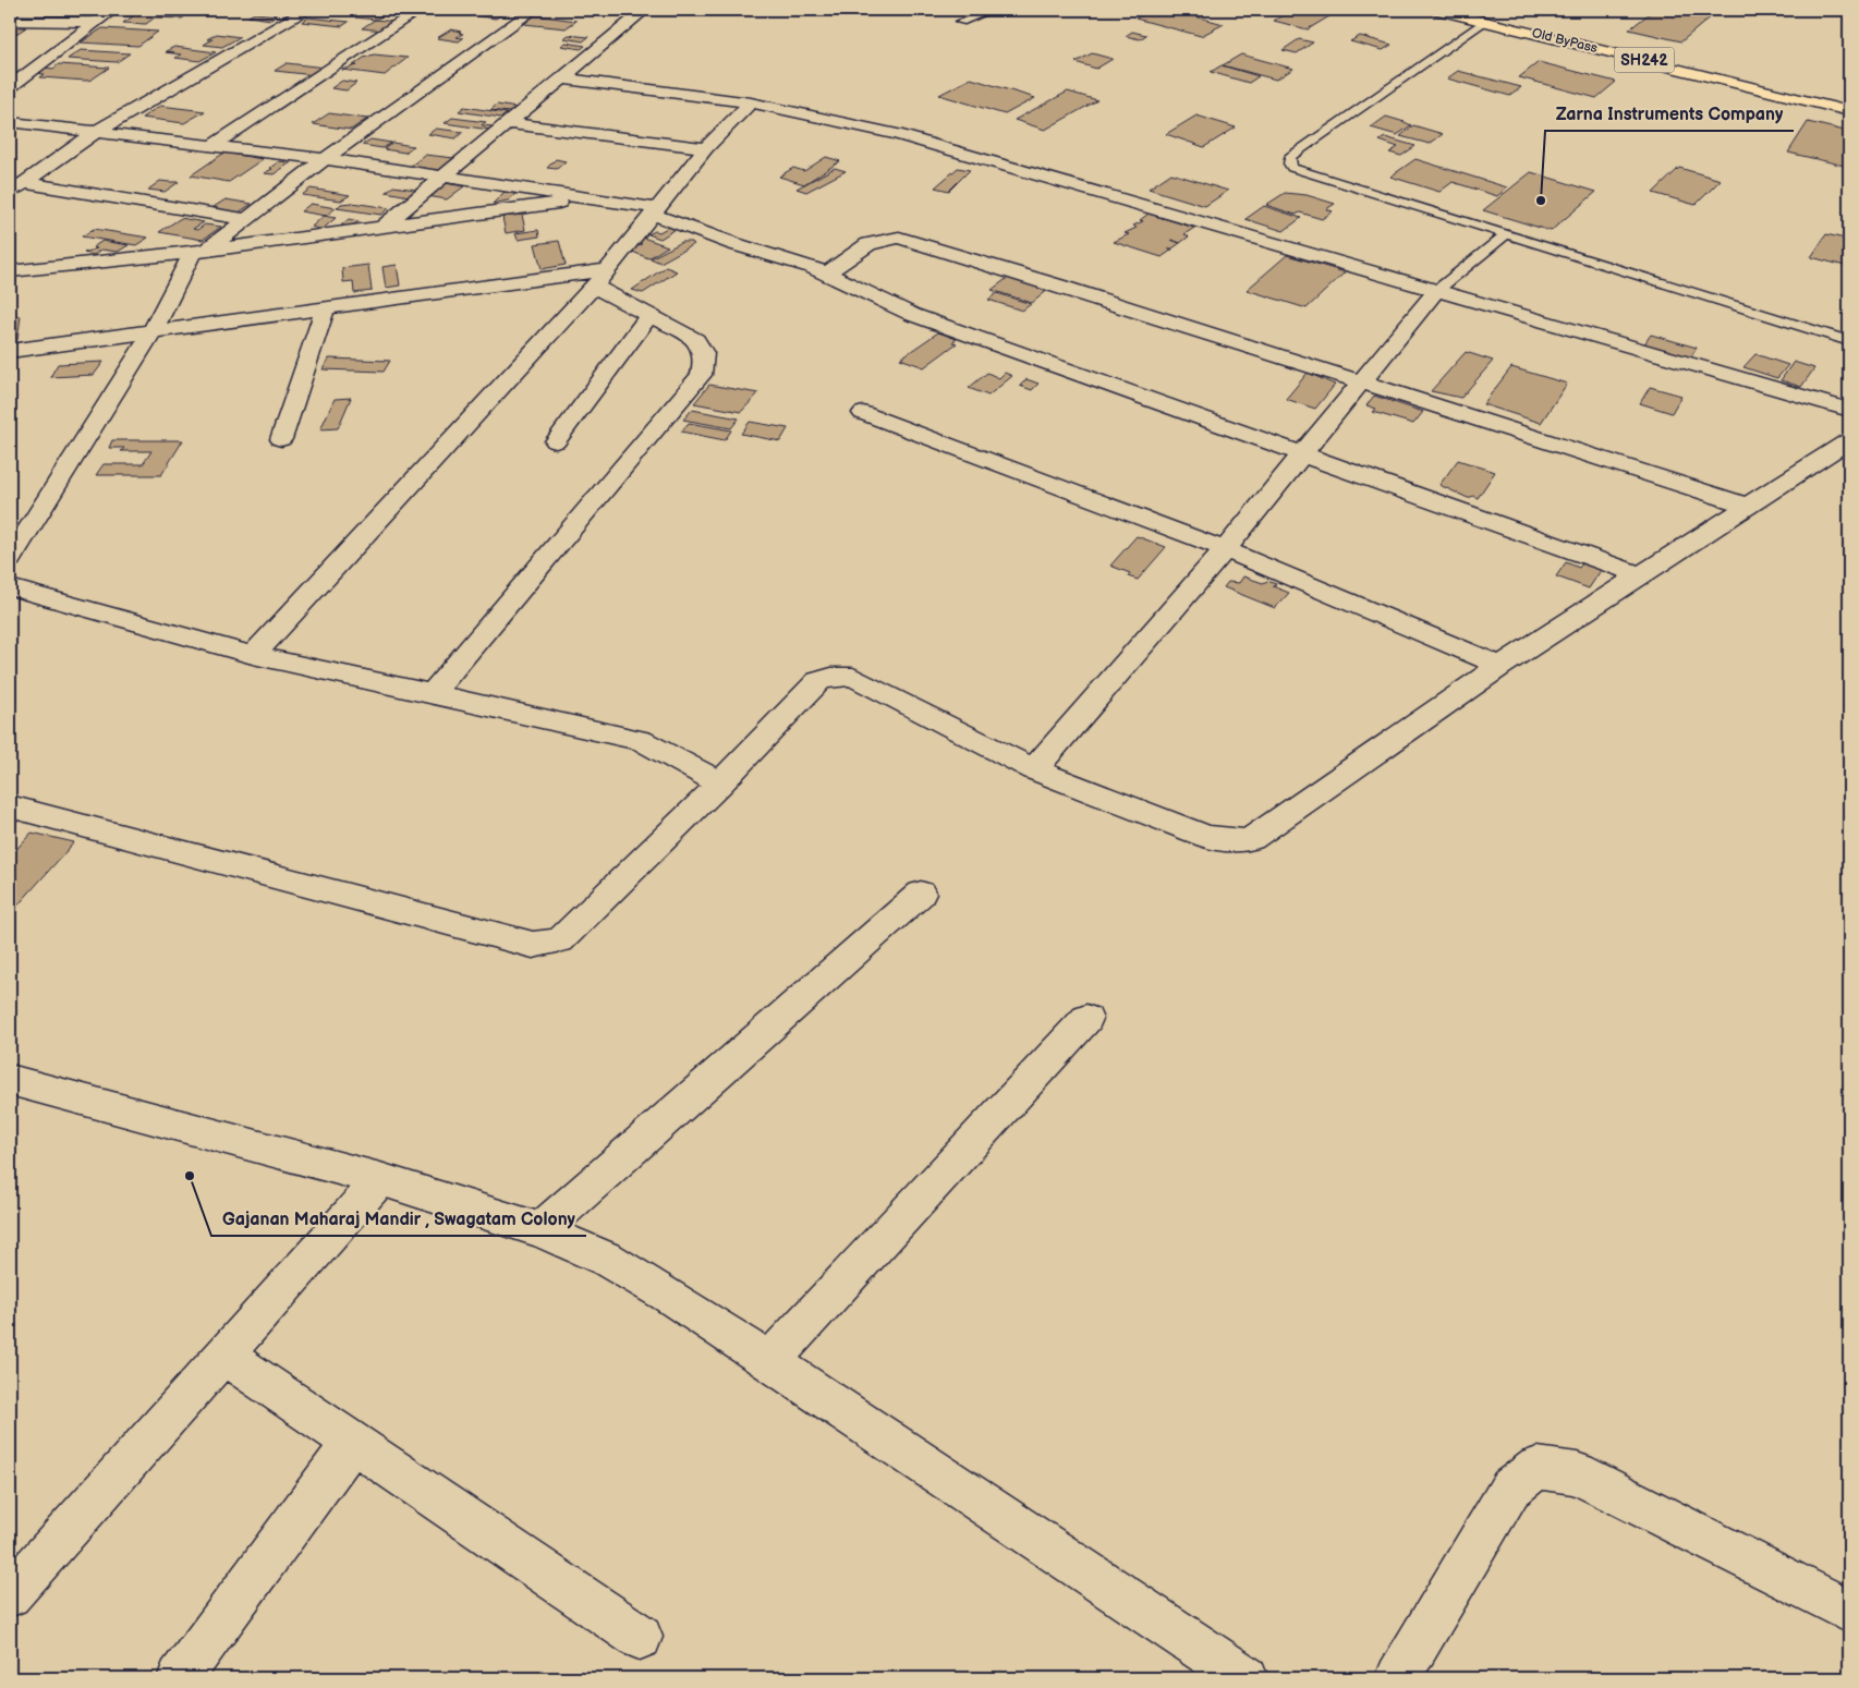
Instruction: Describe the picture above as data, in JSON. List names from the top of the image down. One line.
{"streets":{"main road":["Old ByPass","SH242"]},"places":["Zarna Instruments Company","Gajanan Maharaj Mandir , Swagatam Colony"]}
